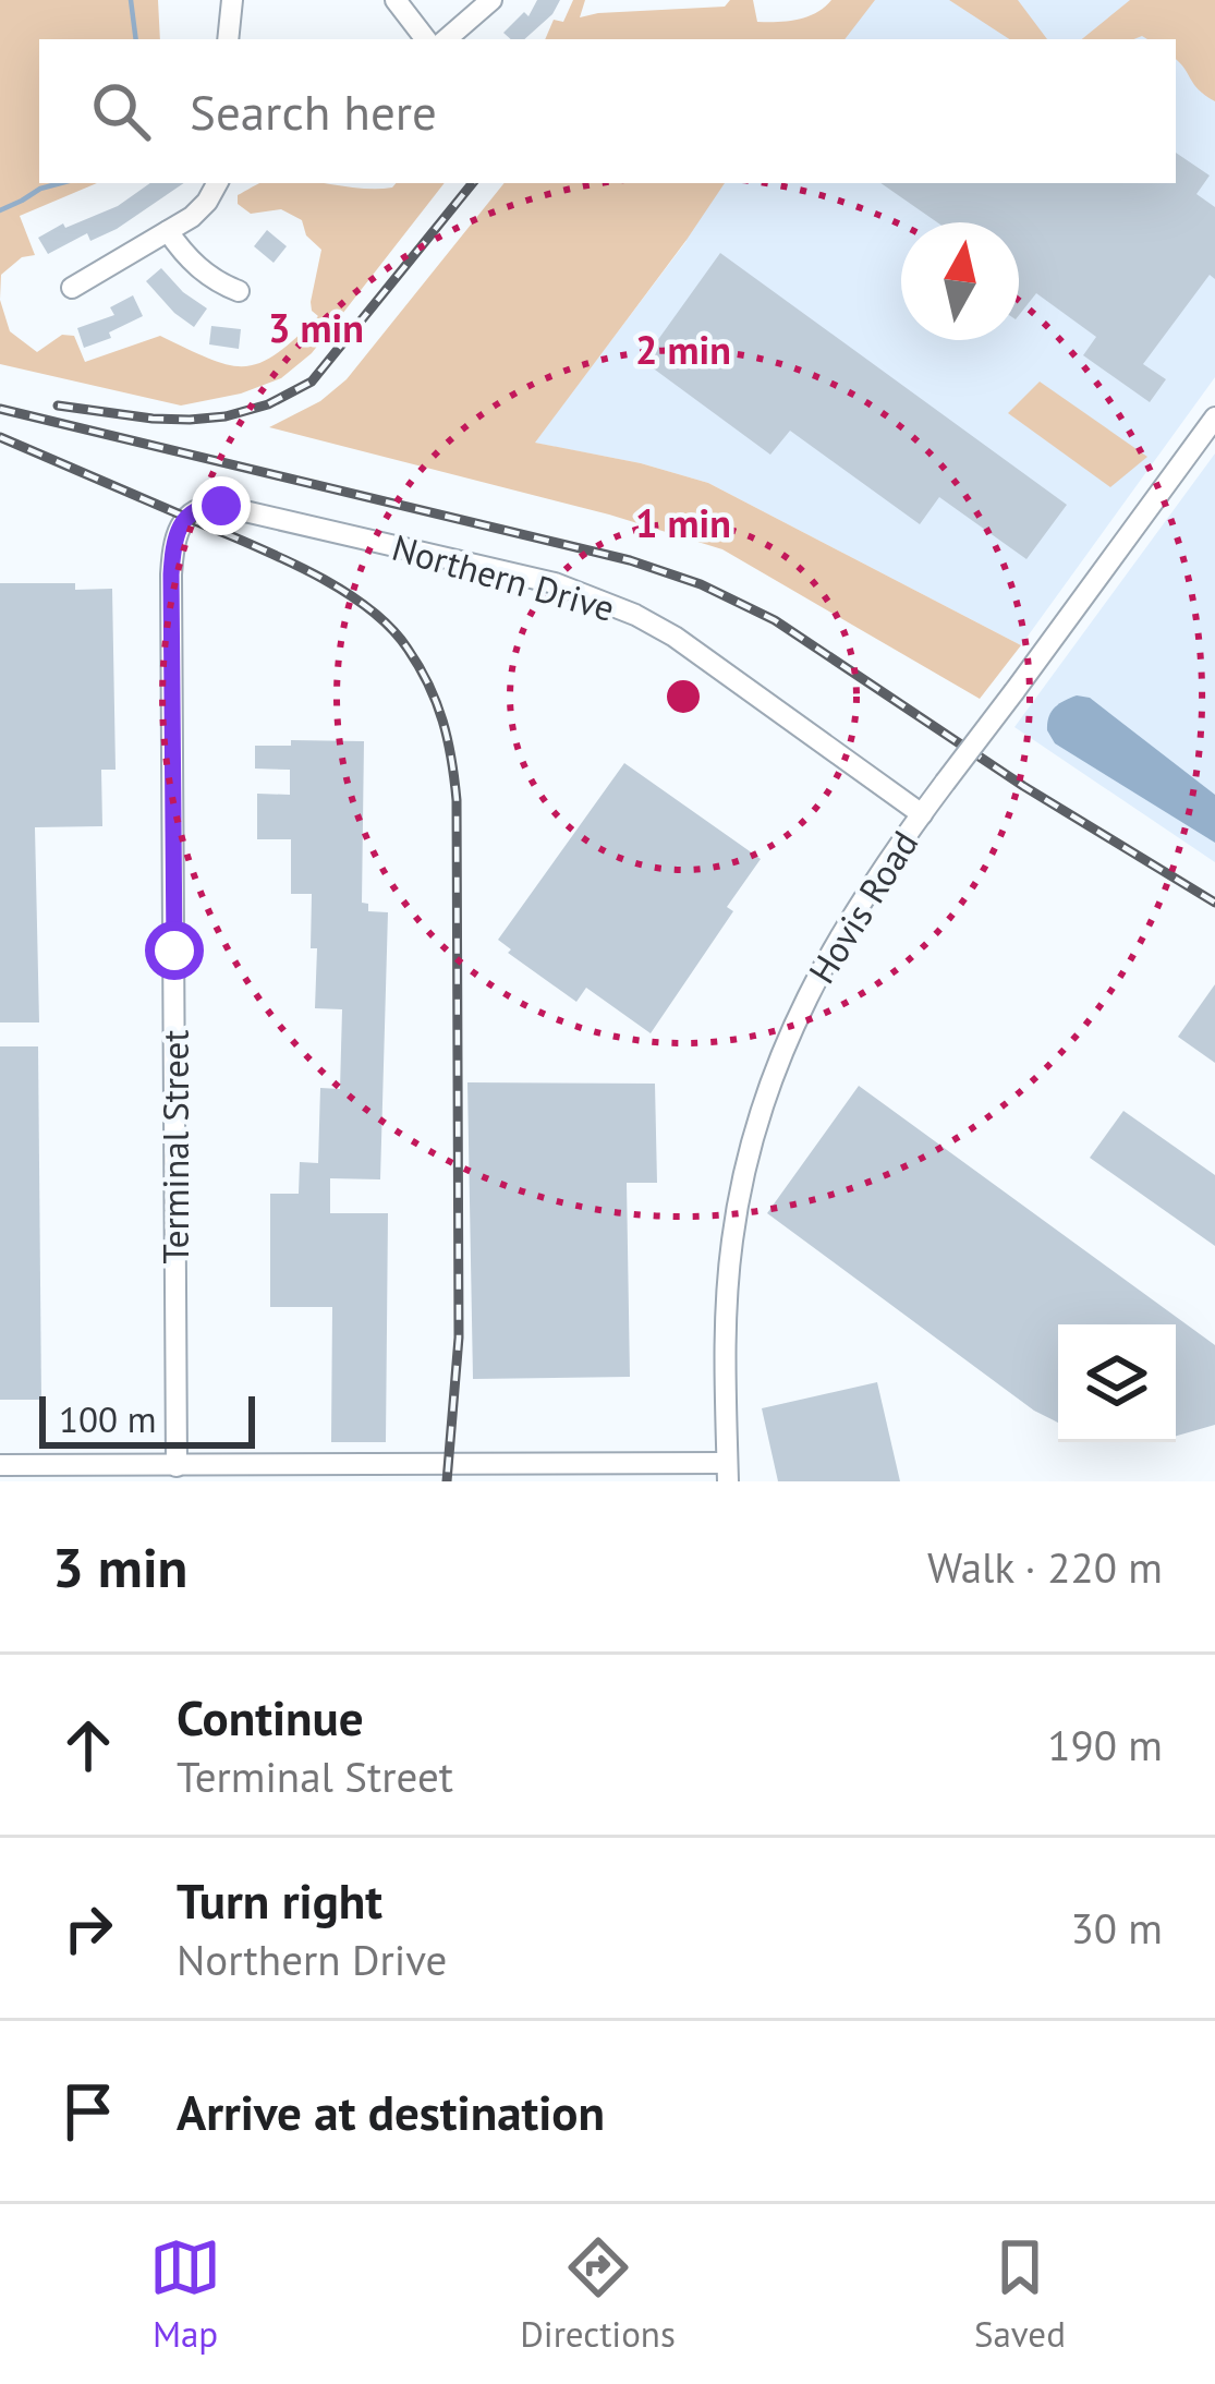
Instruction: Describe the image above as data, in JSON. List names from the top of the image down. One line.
{"streets":{"street":["Northern Drive","Hovis Road","Terminal Street"]},"crossings":[["Northern Drive","Hovis Road"],["Northern Drive","Terminal Street"]],"scale_bar":"100 m","north":"top","page":{"search":"Search here","scale":"100 m","heading":["3 min","Walk · 220 m"],"list":[["Continue","Terminal Street","190 m"],["Turn right","Northern Drive","30 m"],"Arrive at destination"],"nav":["Map","Directions","Saved"]},"rings":["3 min","2 min","1 min"]}
